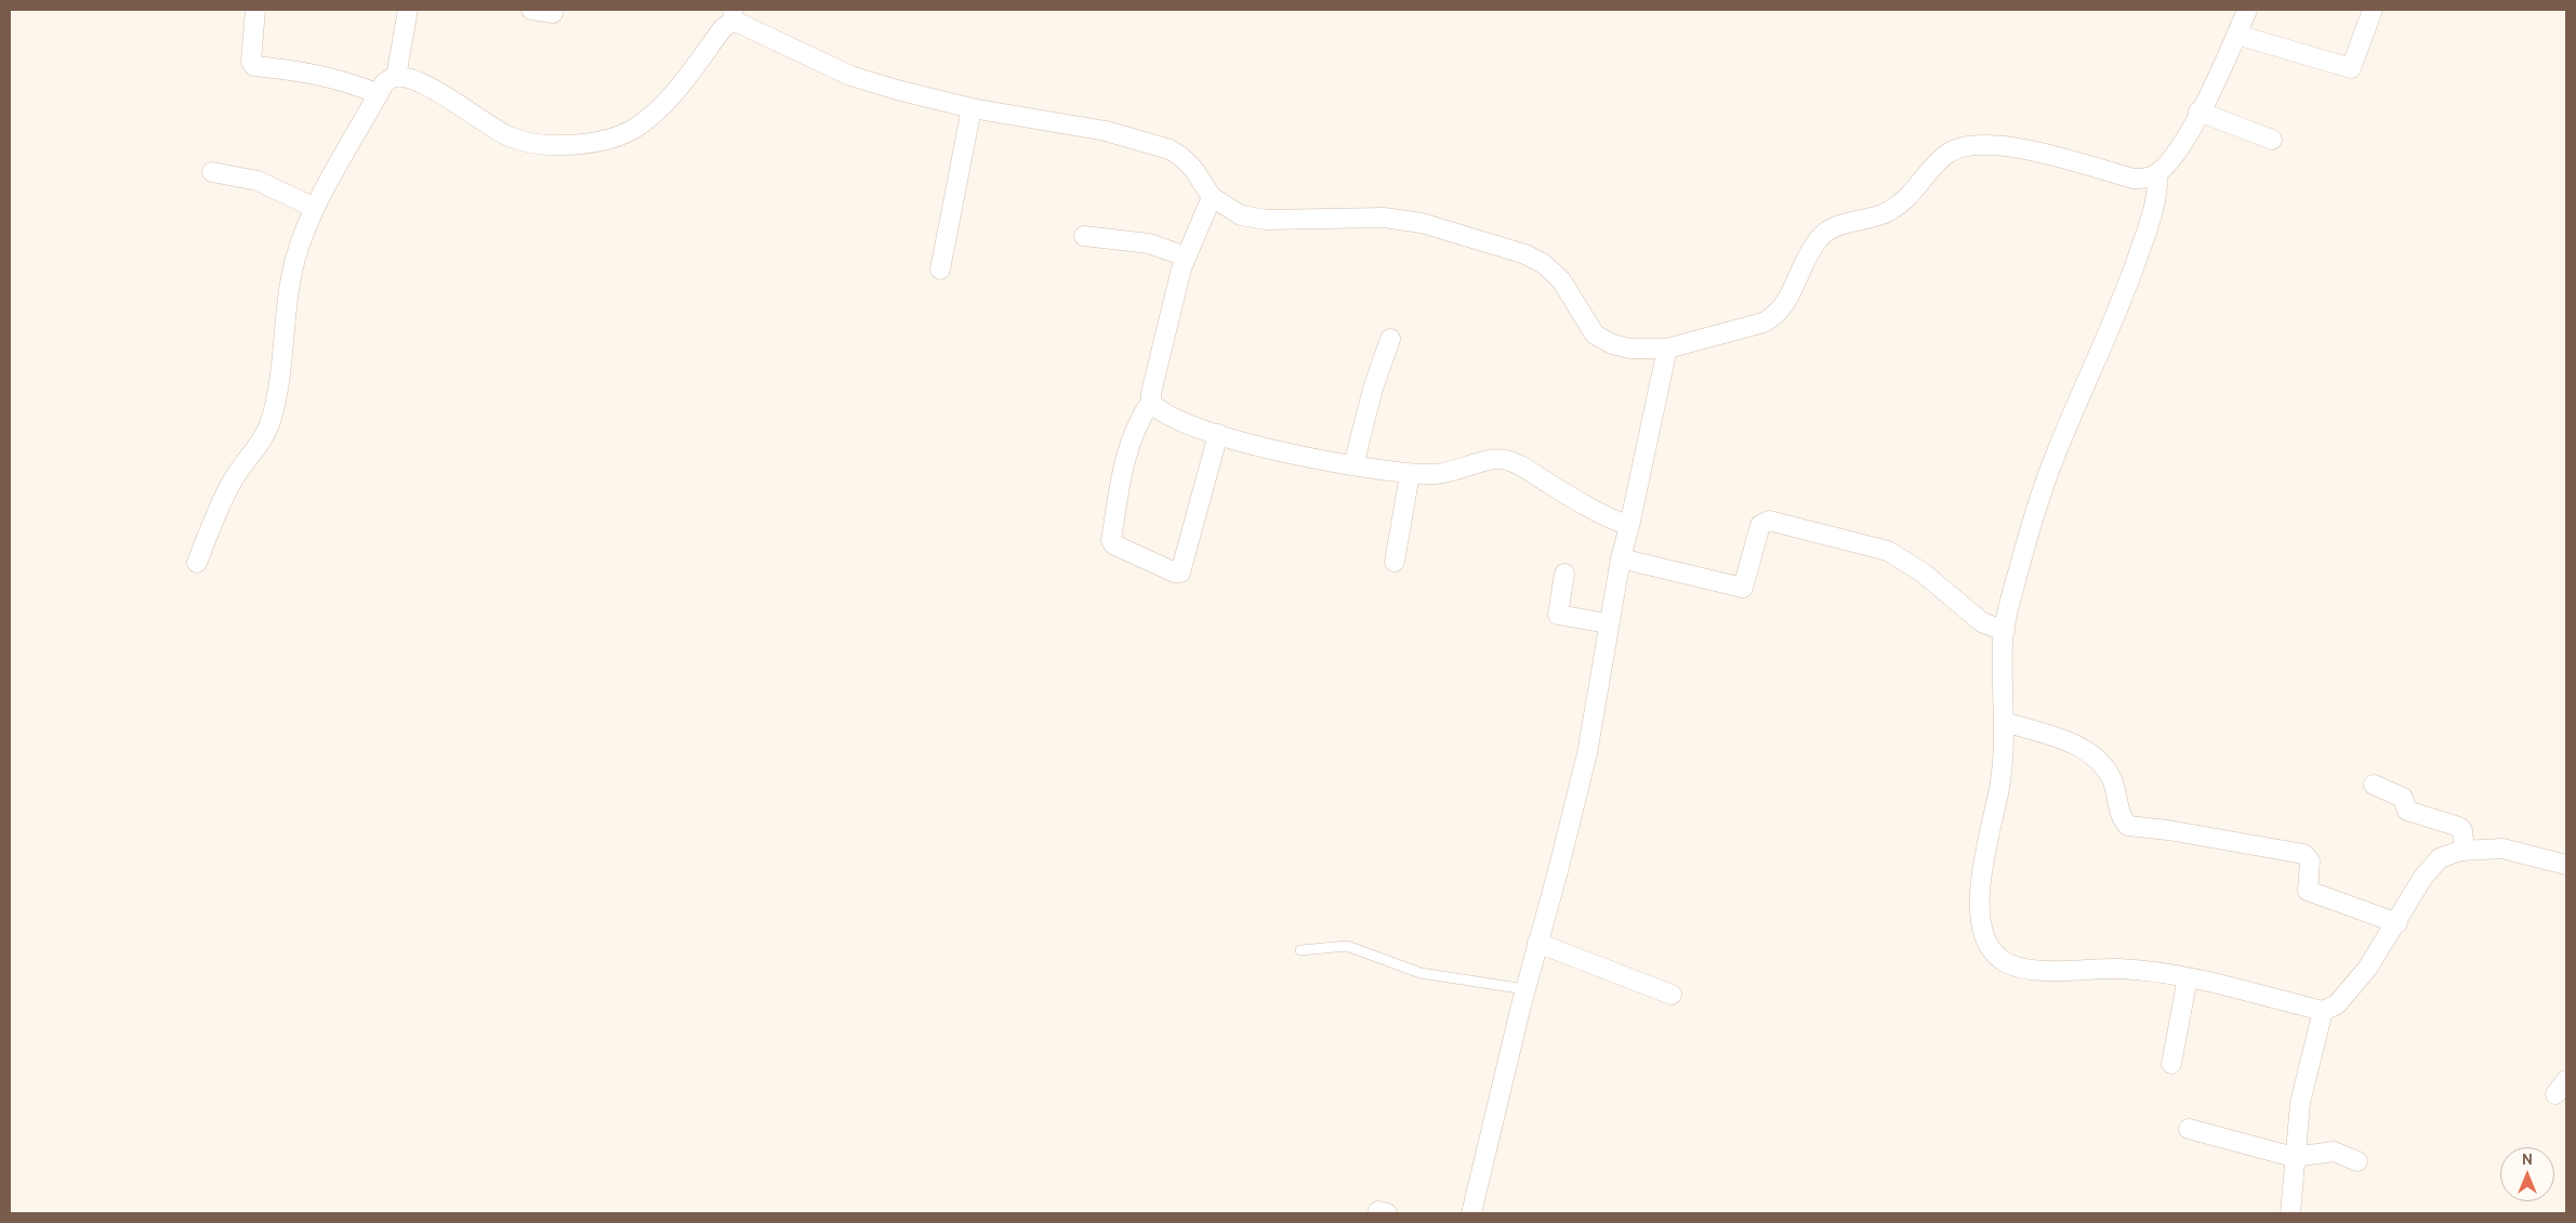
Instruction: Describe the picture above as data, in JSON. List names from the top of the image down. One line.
{"north":"top"}
